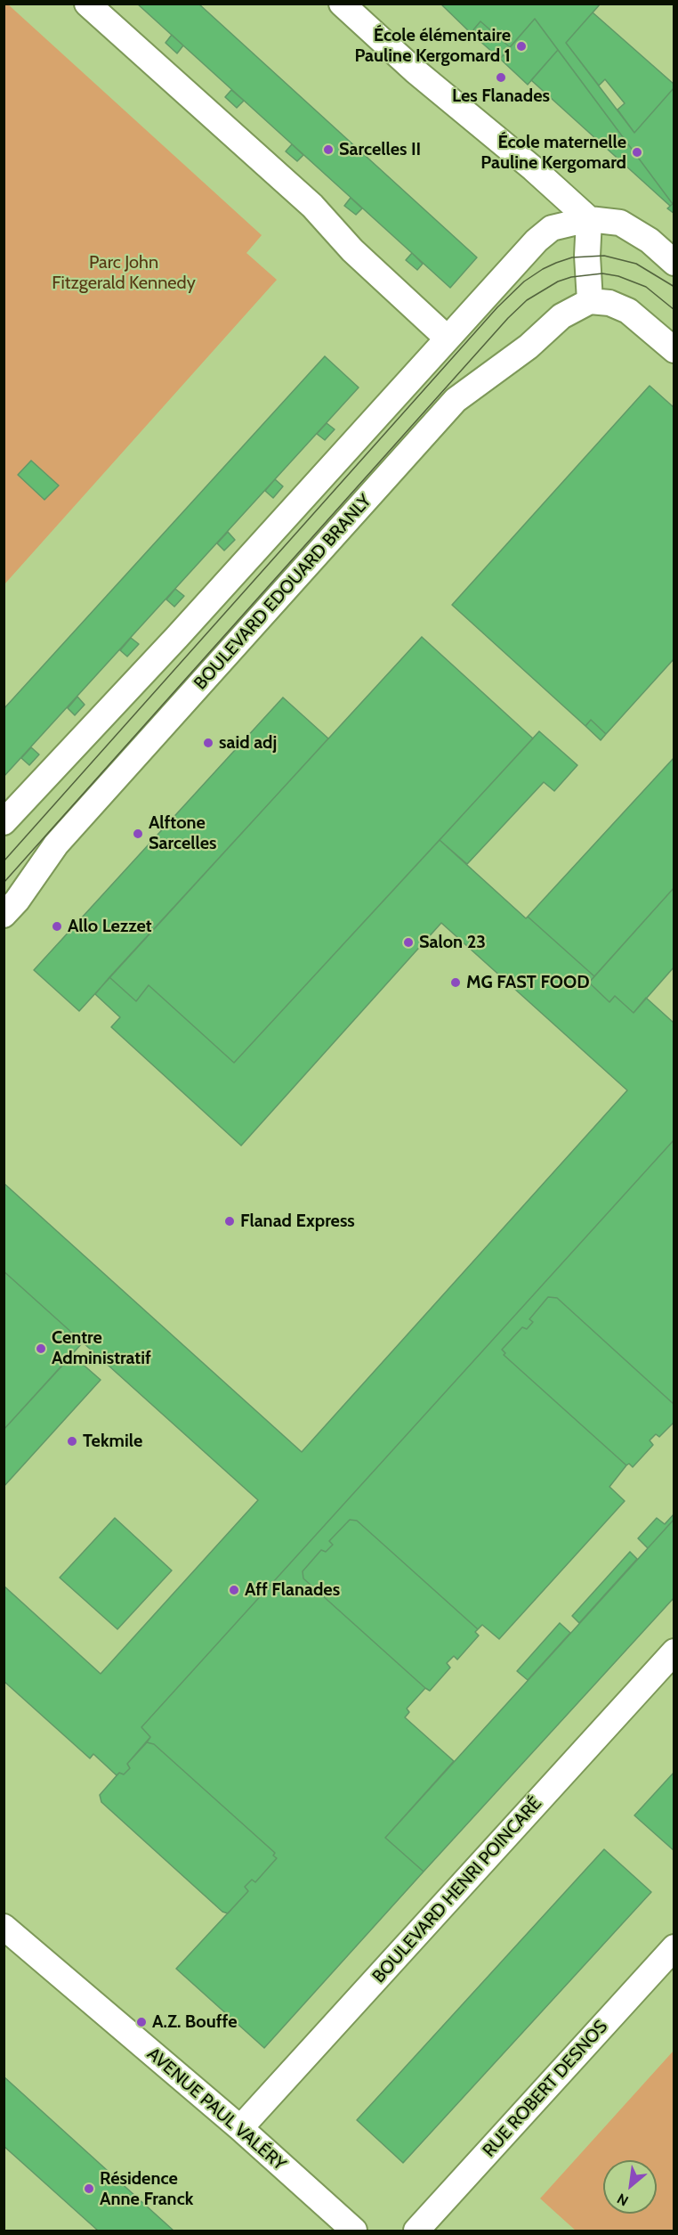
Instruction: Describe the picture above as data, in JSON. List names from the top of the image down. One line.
{"streets":{"street":["BOULEVARD EDOUARD BRANLY","BOULEVARD HENRI POINCARÉ","RUE ROBERT DESNOS","AVENUE PAUL VALÉRY"]},"crossings":[["BOULEVARD HENRI POINCARÉ","AVENUE PAUL VALÉRY"]],"parks":["Parc John Fitzgerald Kennedy"],"places":["École élémentaire Pauline Kergomard 1","Les Flanades","Sarcelles II","École maternelle Pauline Kergomard","said adj","Alftone Sarcelles","Allo Lezzet","Salon 23","MG FAST FOOD","Flanad Express","Centre Administratif","Tekmile","Aff Flanades","A.Z. Bouffe","Résidence Anne Franck"],"north":"bottom left"}
